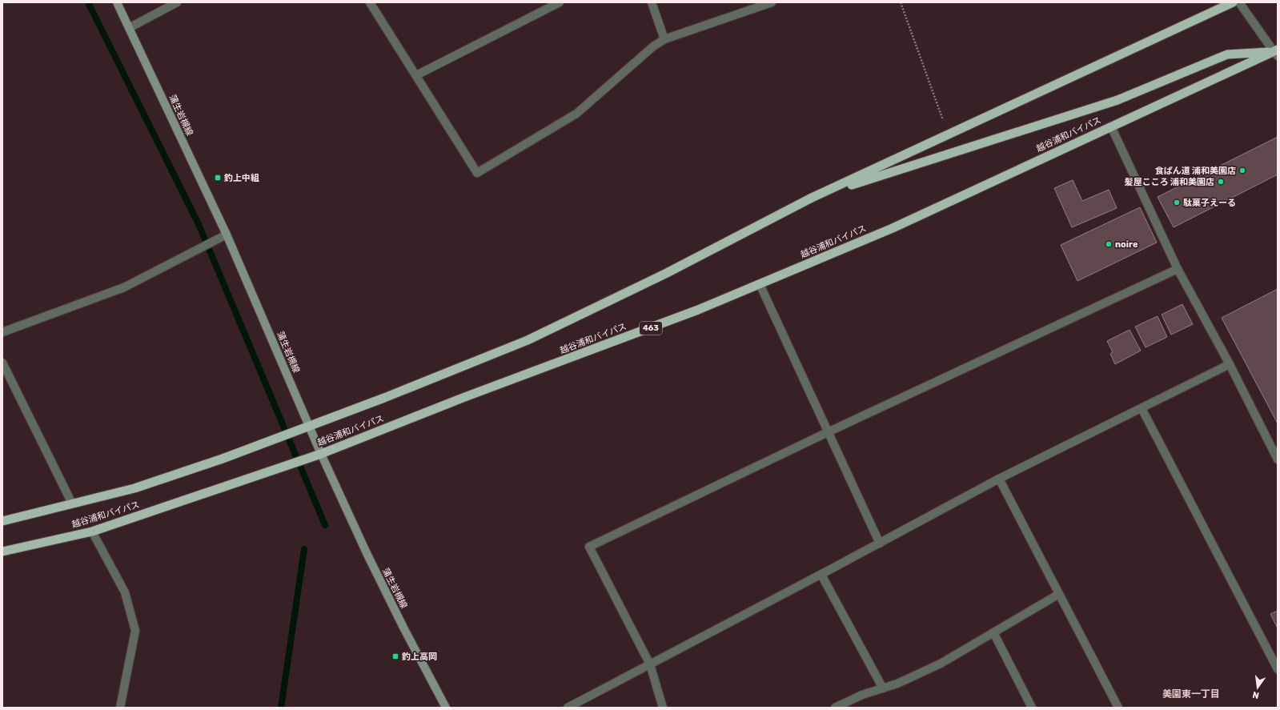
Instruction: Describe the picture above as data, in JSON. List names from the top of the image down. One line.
{"streets":{"highway":["越谷浦和バイパス","463"],"main road":["蒲生岩槻線"]},"crossings":[["蒲生岩槻線","越谷浦和バイパス"]],"districts":["美園東一丁目"],"places":{"other":["食ぱん道 浦和美園店","髪屋こころ 浦和美園店","駄菓子えーる","noire"],"transit":["釣上中組","釣上高岡"]},"north":"bottom"}
